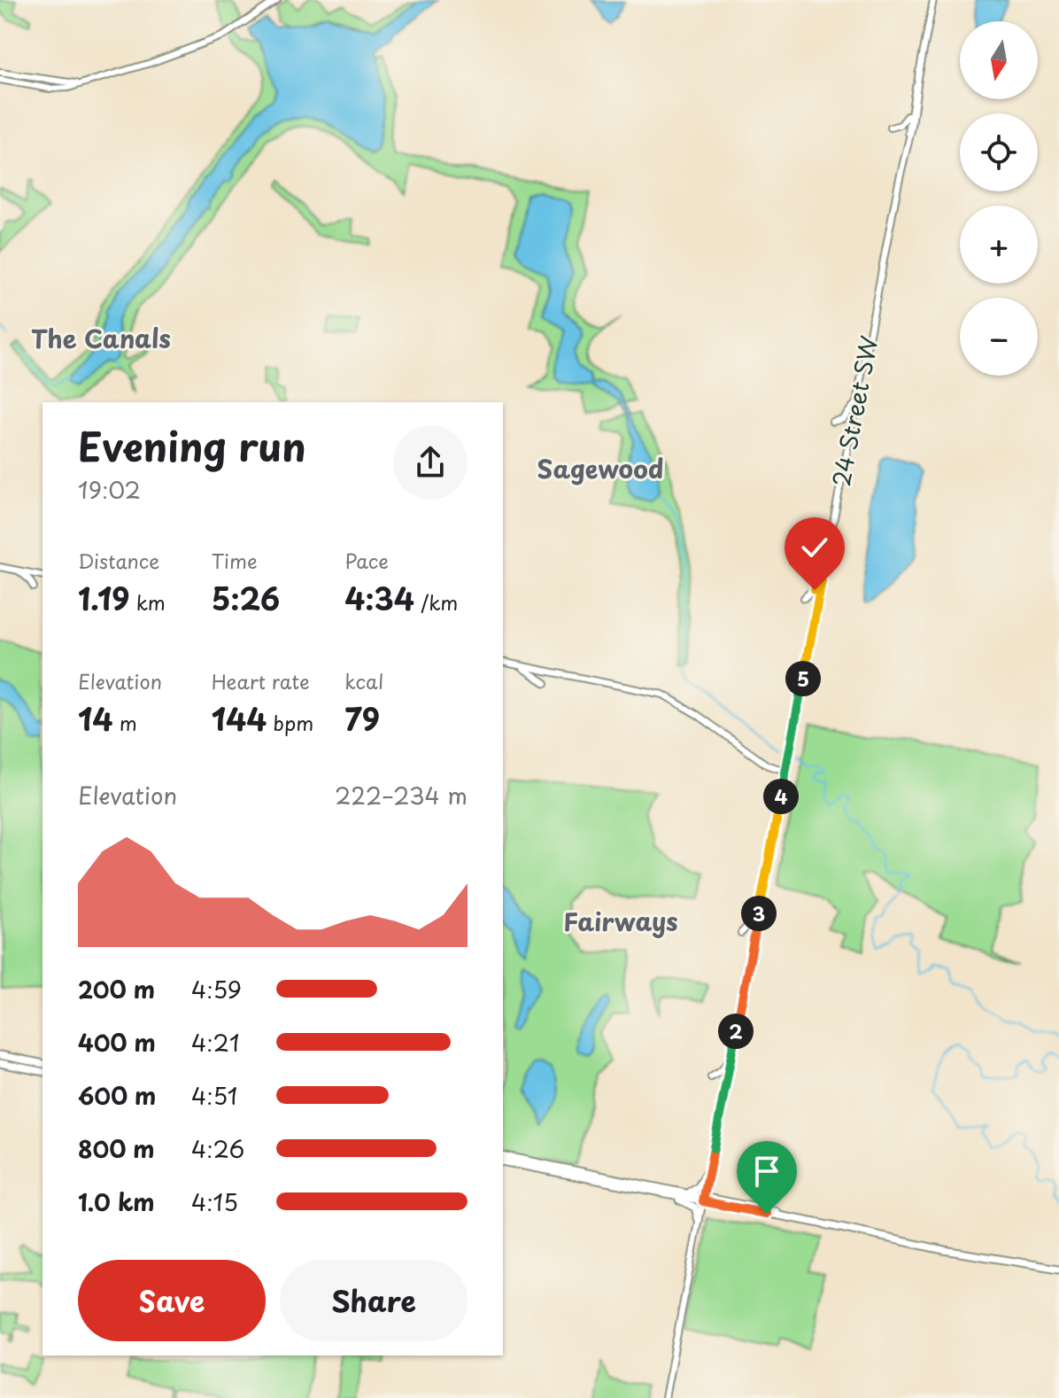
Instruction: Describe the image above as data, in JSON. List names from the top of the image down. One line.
{"streets":{"street":["24 Street SW"]},"districts":["The Canals","Sagewood","Fairways"],"north":"bottom","page":{"map_buttons":["+","−"],"heading":["Evening run","19:02"],"stats":[["Distance","1.19 km"],["Time","5:26"],["Pace","4:34 /km"],["Elevation","14 m"],["Heart rate","144 bpm"],["kcal","79"]],"pins":["5","4","3","2"],"chart":["Elevation","222–234 m"],"list":[{"name":"200 m","note":"4:59"},{"name":"400 m","note":"4:21"},{"name":"600 m","note":"4:51"},{"name":"800 m","note":"4:26"},{"name":"1.0 km","note":"4:15"}],"buttons":["Save","Share"]}}
